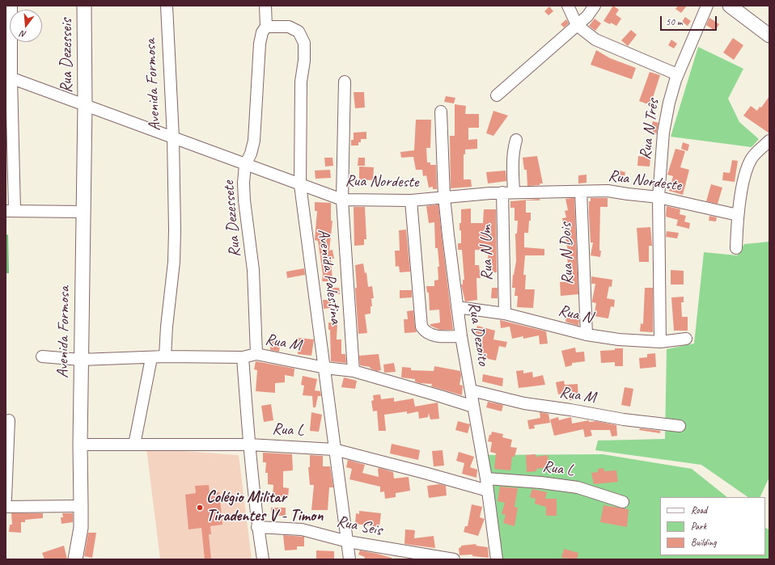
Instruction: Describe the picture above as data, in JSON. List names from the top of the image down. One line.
{"streets":{"main road":["Rua Dezesseis","Avenida Formosa"],"street":["Rua N Três","Rua Nordeste","Rua Dezessete","Rua N Um","Rua N Dois","Avenida Palestina","Rua N","Rua Dezoito","Rua M","Rua L","Rua Seis"]},"crossings":[["Rua Dezesseis","Avenida Formosa"],["Rua Dezesseis","Rua Nordeste"],["Avenida Formosa","Rua Nordeste"],["Avenida Formosa","Rua M"],["Avenida Formosa","Rua L"],["Rua N Três","Rua Nordeste"],["Rua N Três","Rua N"],["Rua Nordeste","Rua Dezessete"],["Rua Nordeste","Rua N Um"],["Rua Nordeste","Rua N Dois"],["Rua Nordeste","Avenida Palestina"],["Rua Nordeste","Rua Dezoito"],["Rua Dezessete","Avenida Palestina"],["Rua Dezessete","Rua M"],["Rua N Um","Rua N"],["Rua N Dois","Rua N"],["Avenida Palestina","Rua M"],["Avenida Palestina","Rua L"],["Avenida Palestina","Rua Seis"],["Rua N","Rua Dezoito"],["Rua Dezoito","Rua M"],["Rua Dezoito","Rua L"]],"places":["Colégio Militar Tiradentes V - Timon"],"legend":["Road","Park","Building"],"scale_bar":"50 m","north":"bottom"}
